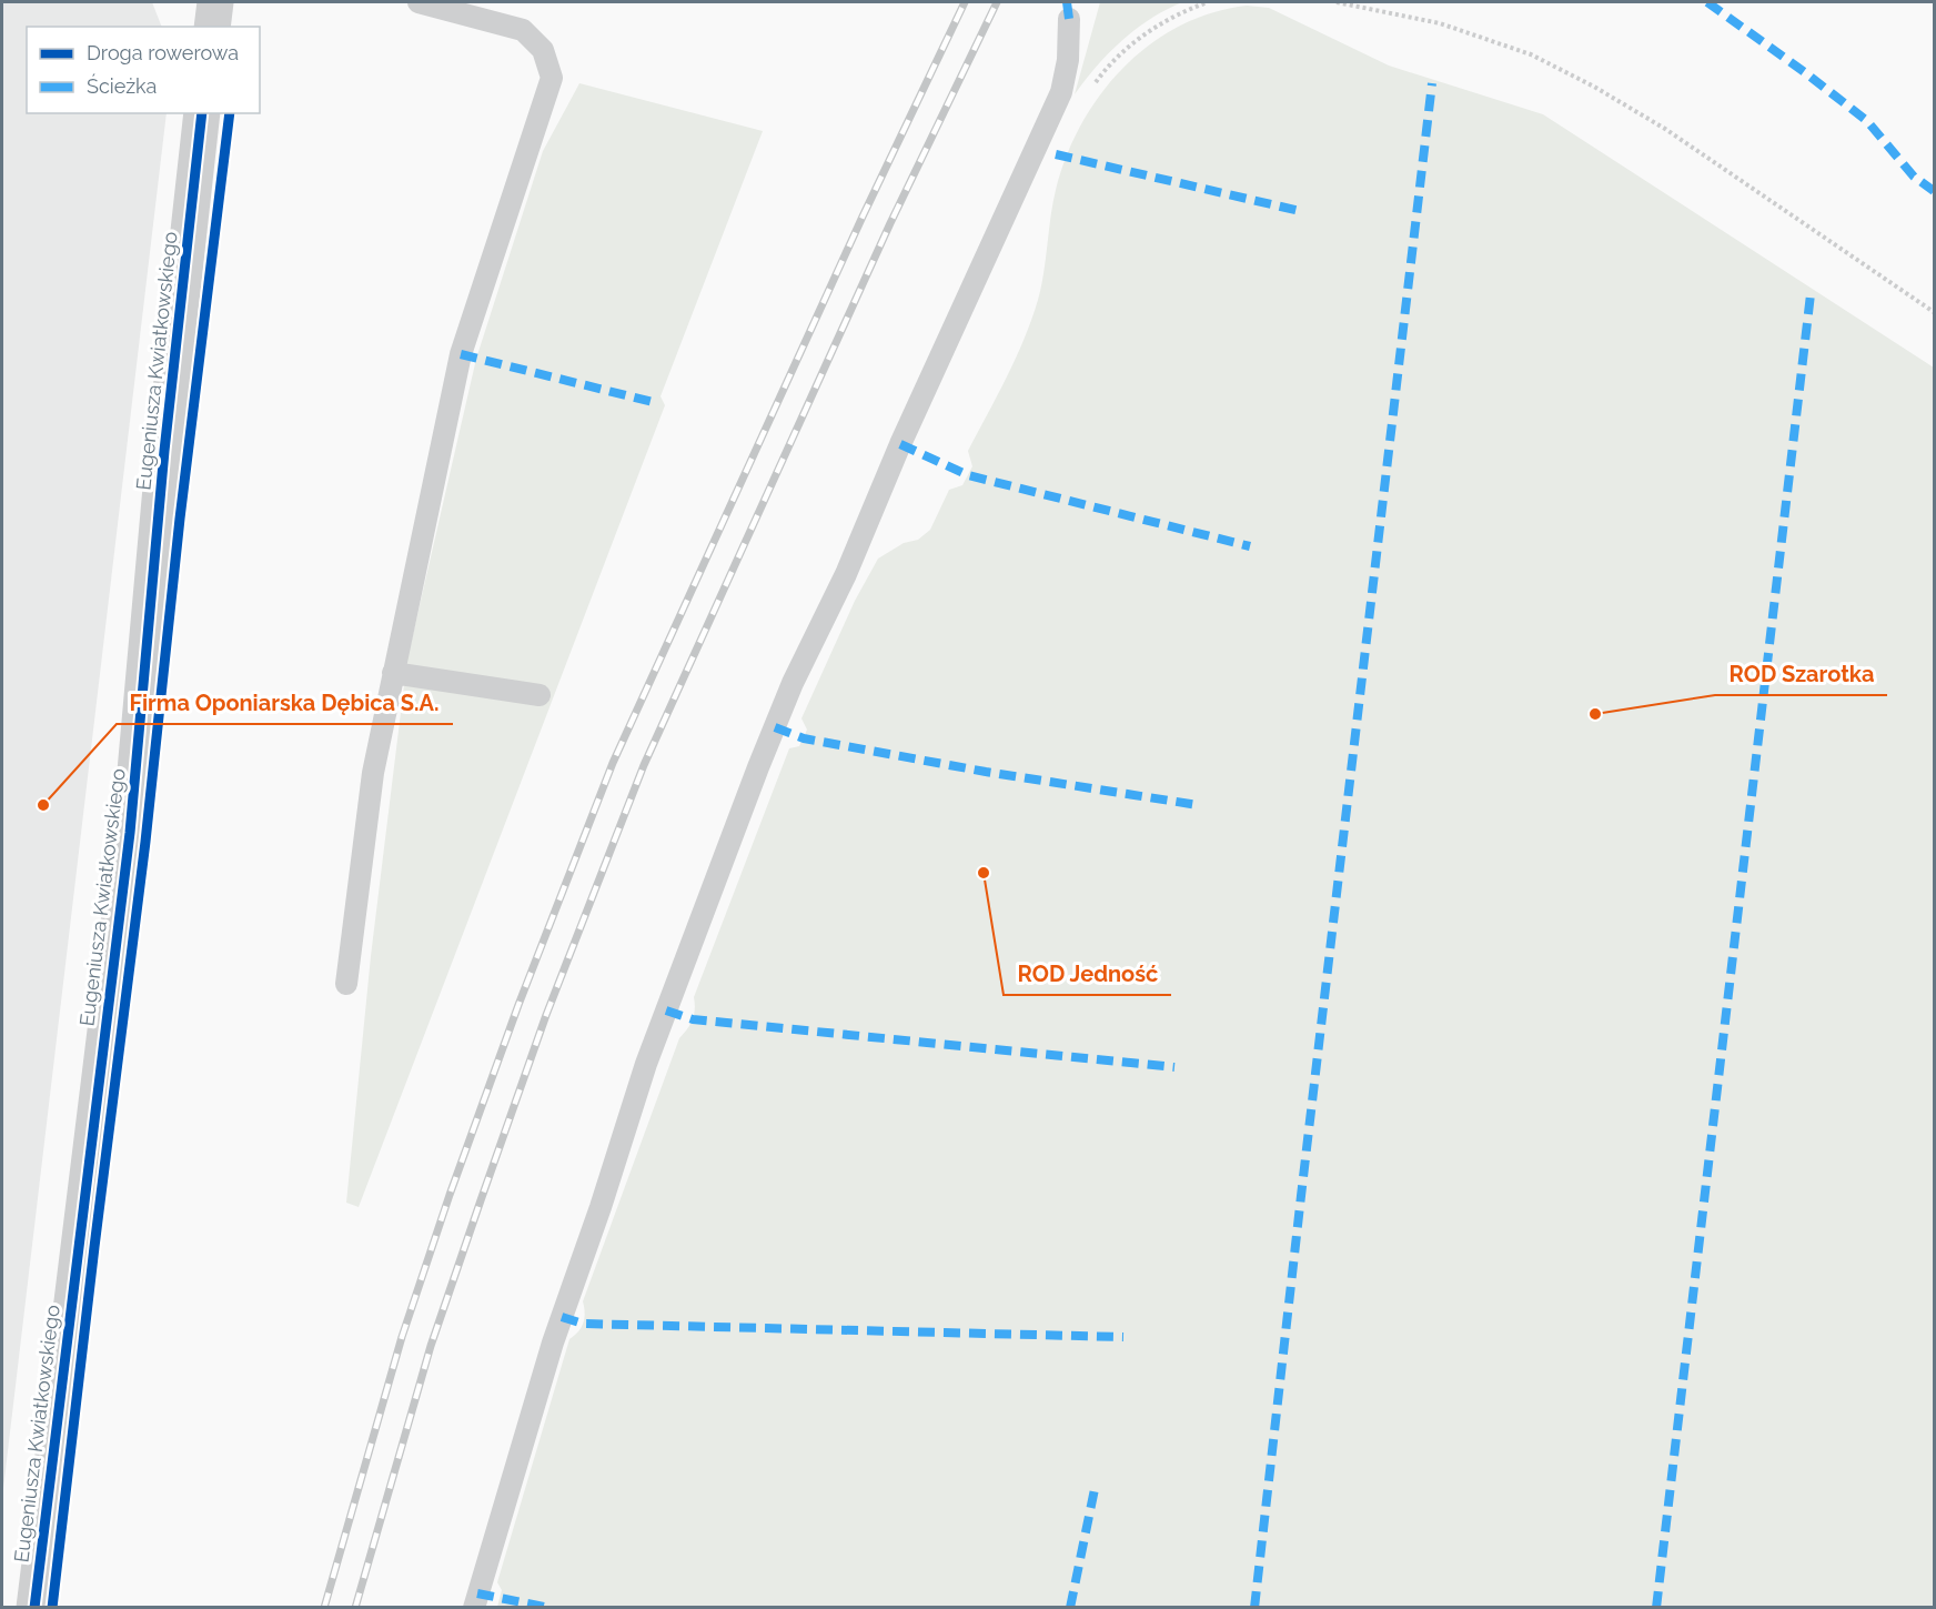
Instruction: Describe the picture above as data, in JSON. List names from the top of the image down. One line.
{"streets":{"street":["Eugeniusza Kwiatkowskiego"]},"places":["ROD Szarotka","Firma Oponiarska Dębica S.A.","ROD Jedność"],"legend":["Droga rowerowa","Ścieżka"]}
